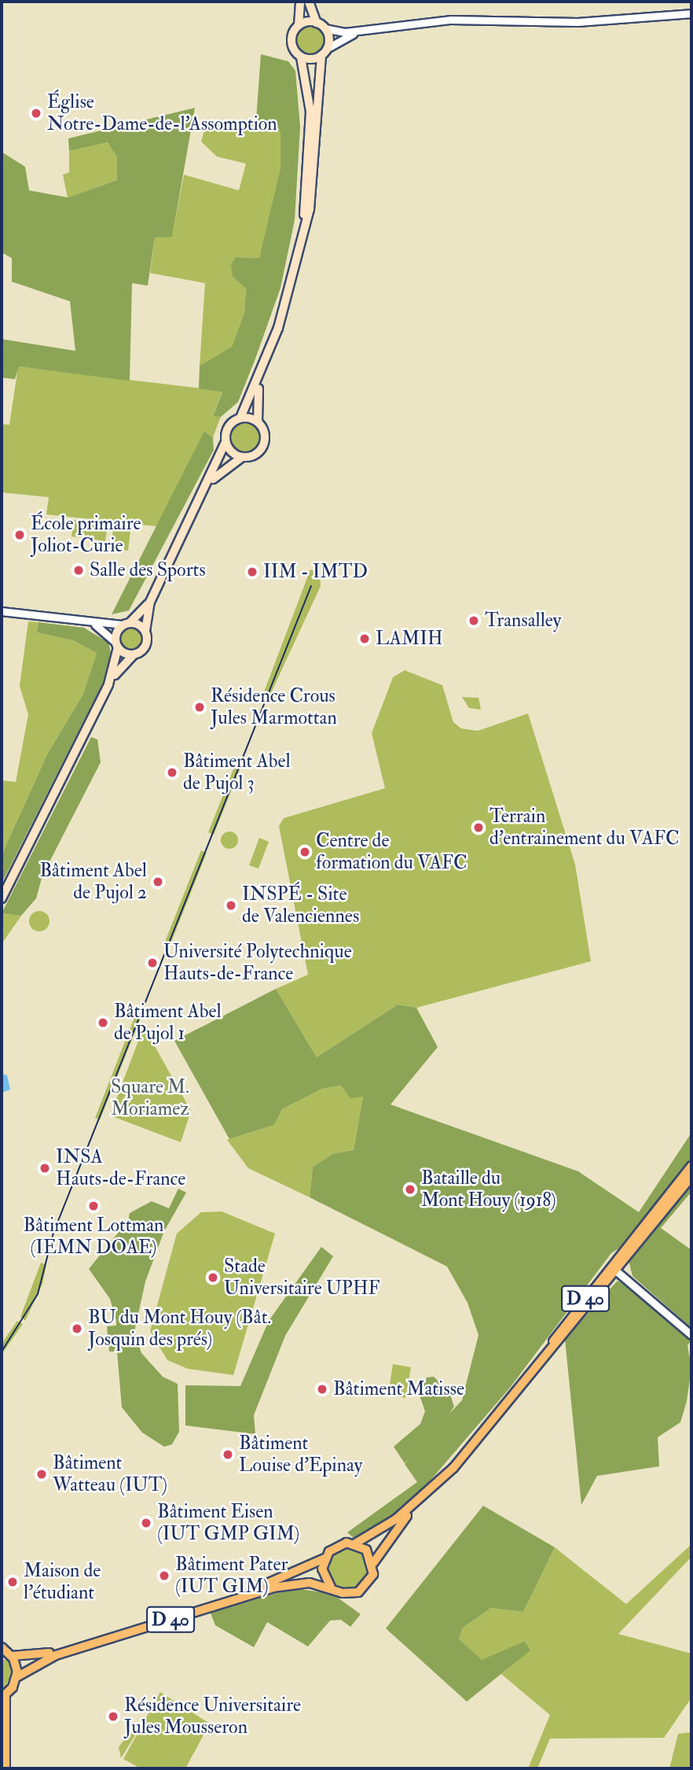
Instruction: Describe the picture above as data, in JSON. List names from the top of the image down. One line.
{"streets":{"main road":["D 40"]},"parks":["Square M. Moriamez"],"places":["Église Notre-Dame-de-l'Assomption","École primaire Joliot-Curie","Salle des Sports","IIM - IMTD","Transalley","LAMIH","Résidence Crous Jules Marmottan","Bâtiment Abel de Pujol 3","Terrain d'entrainement du VAFC","Centre de formation du VAFC","Bâtiment Abel de Pujol 2","INSPÉ - Site de Valenciennes","Université Polytechnique Hauts-de-France","Bâtiment Abel de Pujol 1","INSA Hauts-de-France","Bataille du Mont Houy (1918)","Bâtiment Lottman (IEMN DOAE)","Stade Universitaire UPHF","BU du Mont Houy (Bât. Josquin des prés)","Bâtiment Matisse","Bâtiment Louise d'Epinay","Bâtiment Watteau (IUT)","Bâtiment Eisen (IUT GMP GIM)","Bâtiment Pater (IUT GIM)","Maison de l'étudiant","Résidence Universitaire Jules Mousseron"]}
